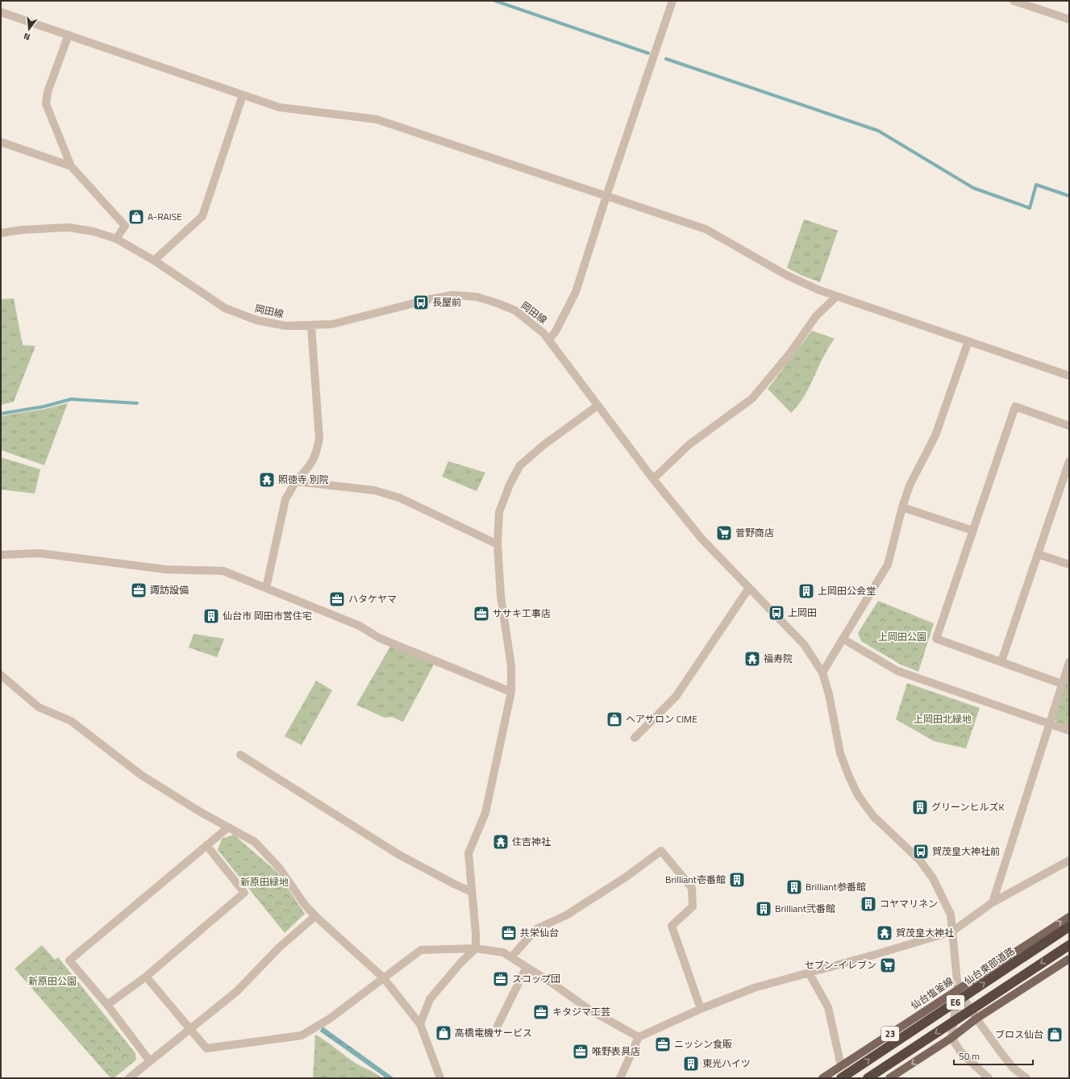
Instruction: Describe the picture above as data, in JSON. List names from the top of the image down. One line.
{"streets":{"highway":["仙台東部道路","E6"],"main road":["仙台塩釜線","23"],"street":["岡田線"]},"crossings":[["岡田線","仙台塩釜線"]],"parks":["上岡田公園","上岡田北緑地","新原田緑地","新原田公園"],"places":{"shop":["A-RAISE","ヘアサロン CIME","高橋電機サービス","ブロス仙台"],"bus stop":["長屋前","上岡田","賀茂皇大神社前"],"temple":["照徳寺 別院","福寿院","住吉神社","賀茂皇大神社"],"supermarket":["菅野商店","セブン-イレブン"],"office":["諏訪設備","ハタケヤマ","ササキ工事店","共栄仙台","スコップ団","キタジマ工芸","ニッシン食販","唯野表具店"],"building":["上岡田公会堂","仙台市 岡田市営住宅","グリーンヒルズK","Brilliant壱番館","Brilliant参番館","コヤマリネン","Brilliant弐番館","東光ハイツ"]},"scale_bar":"50 m","north":"bottom"}
